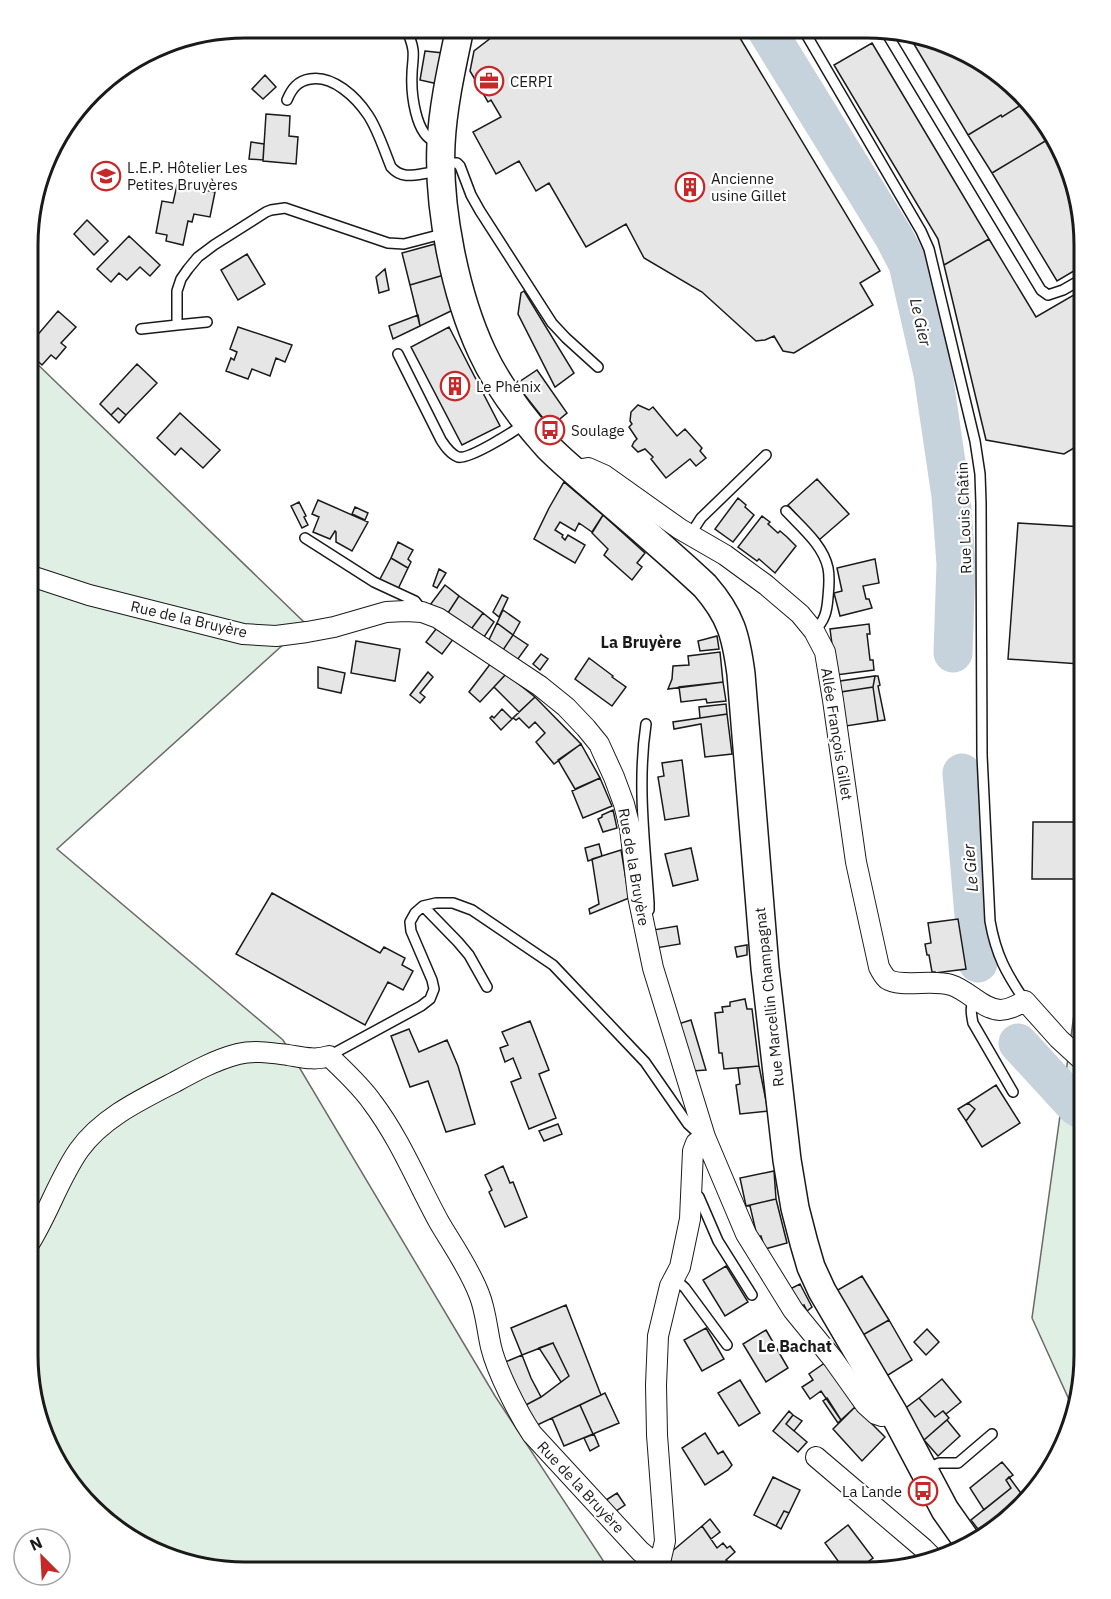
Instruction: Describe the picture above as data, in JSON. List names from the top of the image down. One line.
{"streets":{"main road":["Rue Marcellin Champagnat"],"street":["Rue de la Bruyère","Allée François Gillet"],"lane":["Rue Louis Châtin"]},"crossings":[["Rue Louis Châtin","Allée François Gillet"],["Rue de la Bruyère","Rue Marcellin Champagnat"],["Allée François Gillet","Rue Marcellin Champagnat"]],"districts":["La Bruyère","Le Bachat"],"water":["Le Gier"],"places":{"office":["CERPI"],"school or university":["L.E.P. Hôtelier Les Petites Bruyères"],"building":["Ancienne usine Gillet","Le Phénix"],"bus stop":["Soulage","La Lande"]},"north":"top left"}
